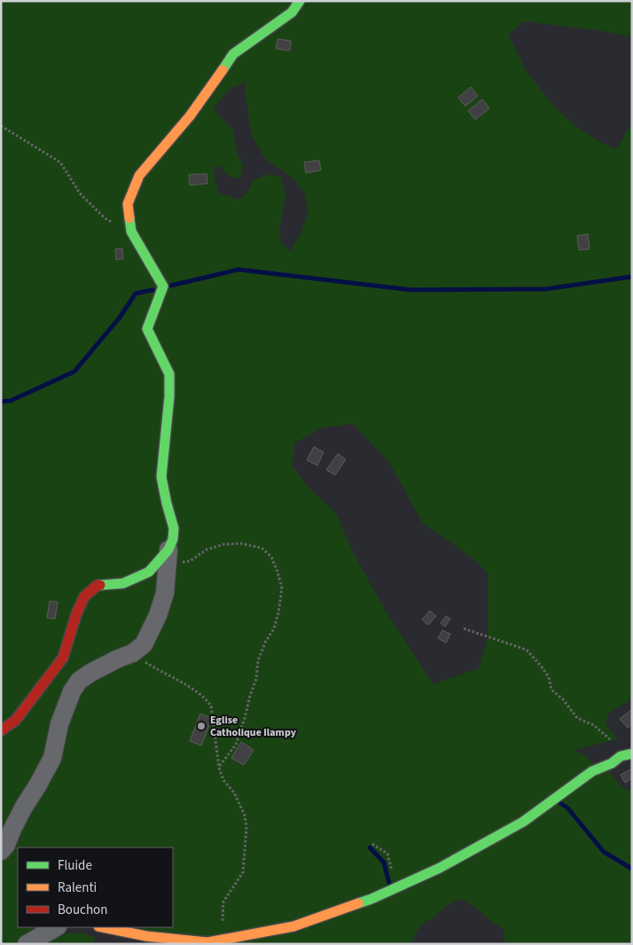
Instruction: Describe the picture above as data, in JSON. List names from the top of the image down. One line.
{"places":["Eglise Catholique Ilampy"],"legend":["Fluide","Ralenti","Bouchon"]}
